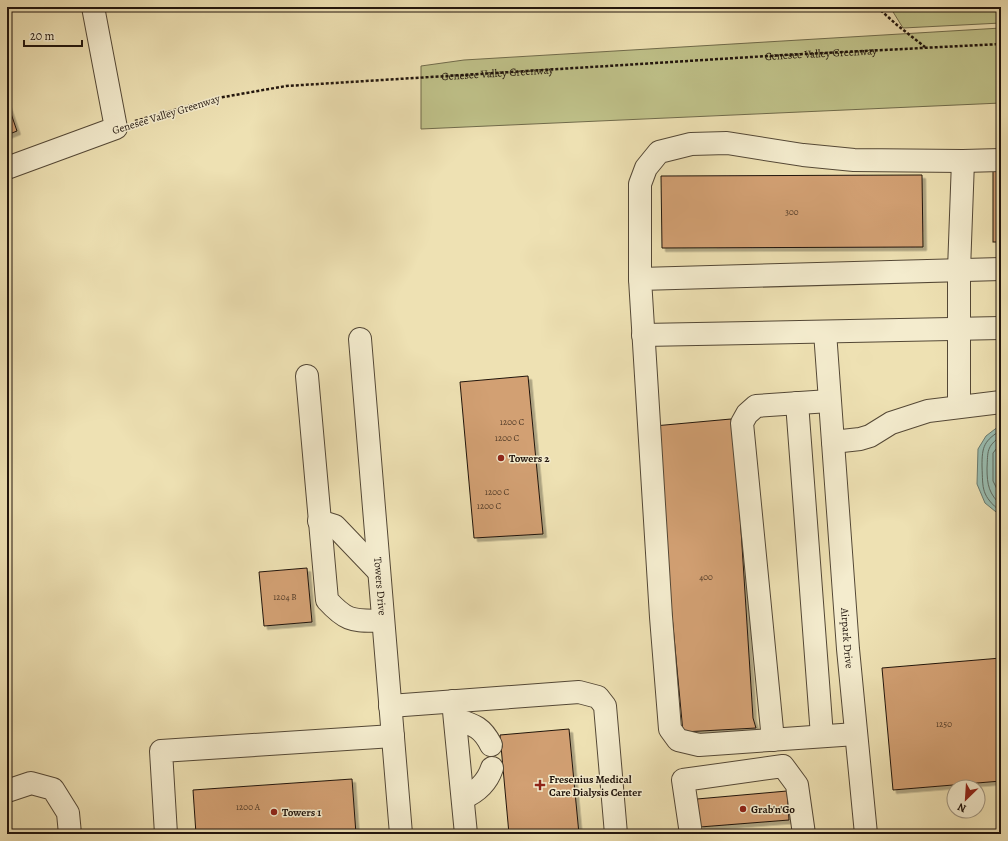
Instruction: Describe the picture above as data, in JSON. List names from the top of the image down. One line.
{"streets":{"street":["Genesee Valley Greenway","Towers Drive","Airpark Drive"]},"places":{"other":["Towers 2","Grab'n'Go","Towers 1"],"health":["Fresenius Medical Care Dialysis Center"]},"house_numbers":["300","1200 C","1200 C","1200 C","1200 C","400","1204 B","1250","1200 A"],"scale_bar":"20 m","north":"bottom left"}
